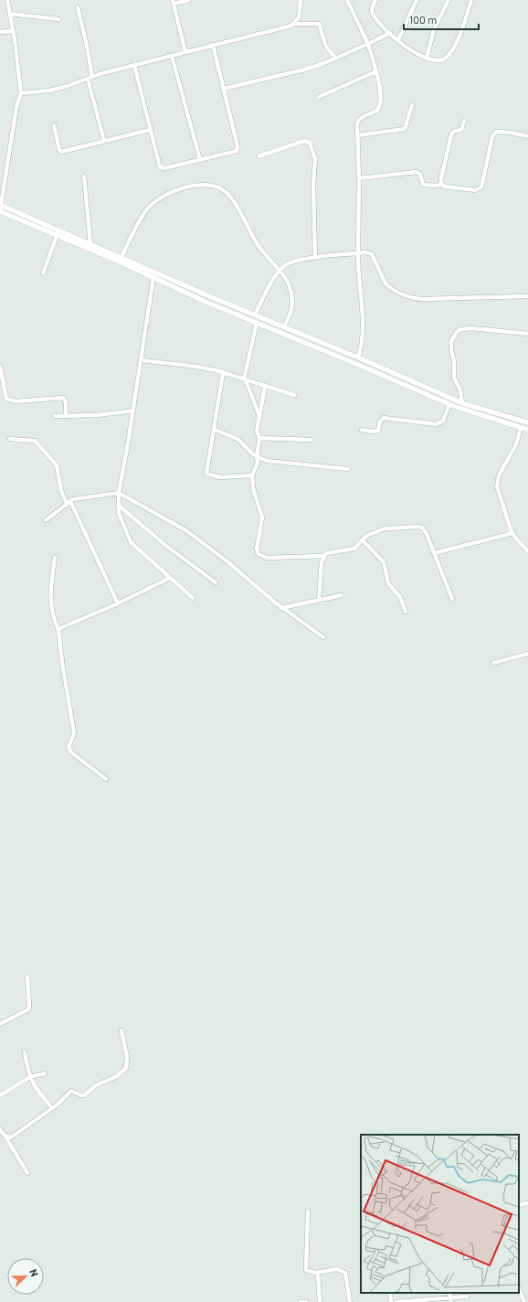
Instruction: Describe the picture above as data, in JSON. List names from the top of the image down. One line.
{"scale_bar":"100 m","north":"top right"}
